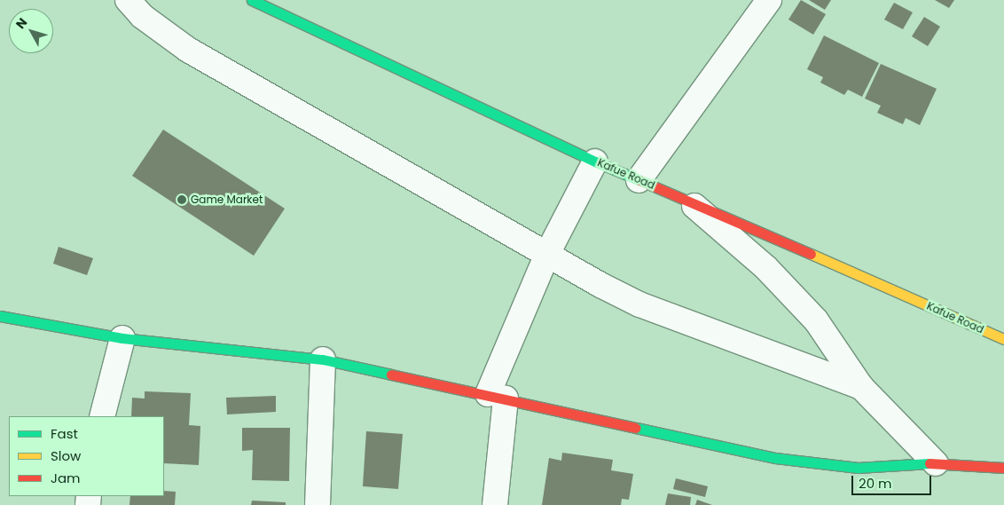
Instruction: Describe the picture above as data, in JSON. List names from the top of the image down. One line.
{"streets":{"main road":["Kafue Road"]},"places":["Game Market"],"legend":["Fast","Slow","Jam"],"scale_bar":"20 m","north":"top left"}
